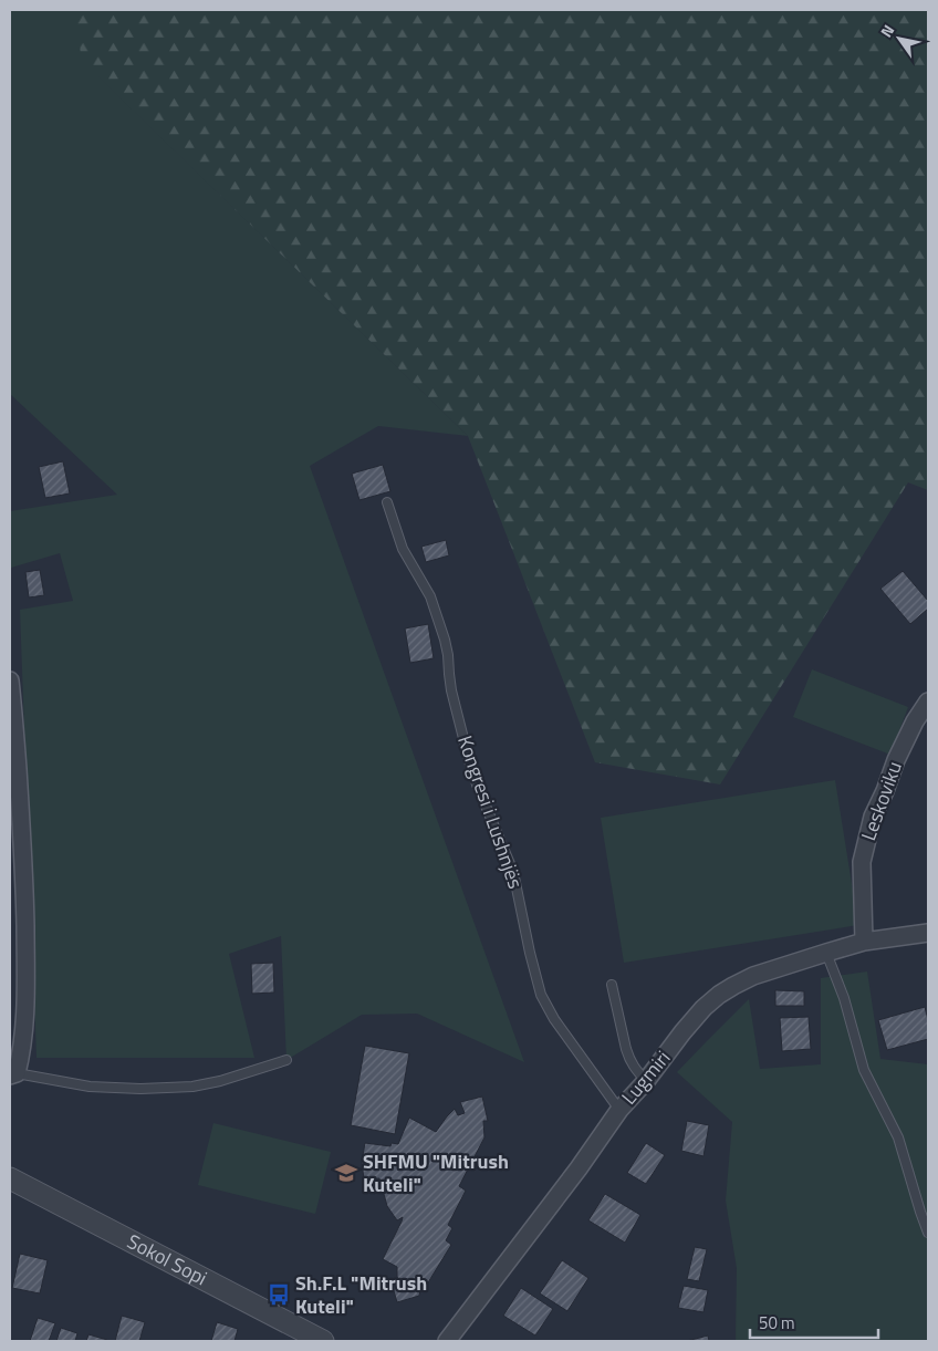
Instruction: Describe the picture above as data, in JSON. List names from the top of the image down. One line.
{"streets":{"street":["Leskoviku","Lugmiri","Sokol Sopi"],"lane":["Kongresi i Lushnjës"]},"crossings":[["Leskoviku","Lugmiri"],["Kongresi i Lushnjës","Lugmiri"]],"places":{"school or university":["SHFMU \"Mitrush Kuteli\""],"bus stop":["Sh.F.L \"Mitrush Kuteli\""]},"scale_bar":"50 m","north":"top left"}
